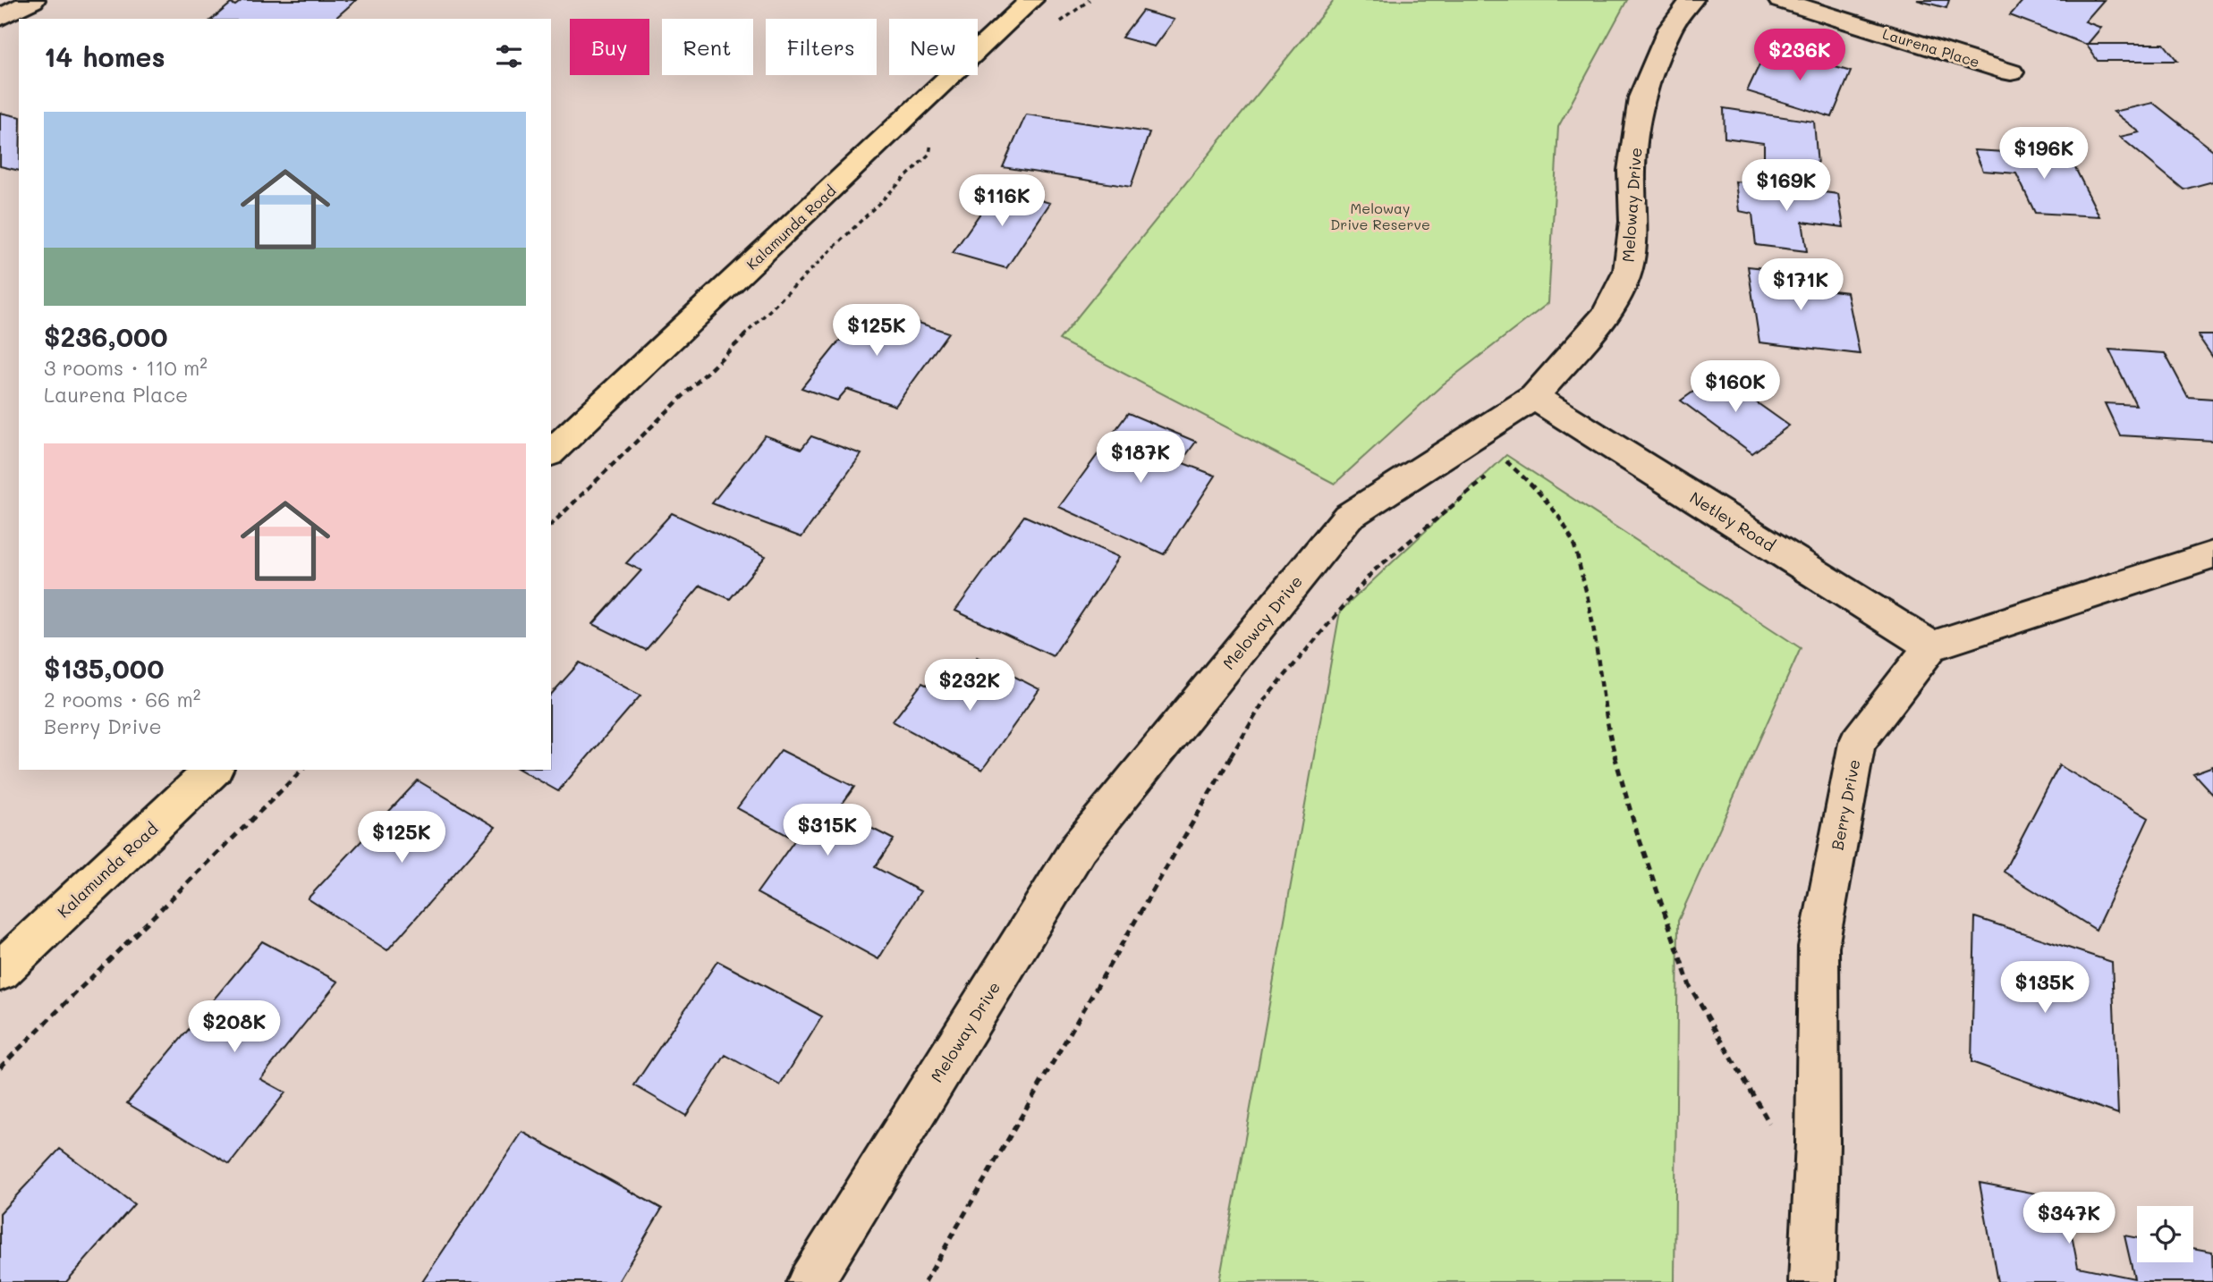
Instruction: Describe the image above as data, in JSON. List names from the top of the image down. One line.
{"streets":{"main road":["Kalamunda Road"],"street":["Laurena Place","Meloway Drive","Netley Road","Berry Drive"]},"crossings":[["Meloway Drive","Netley Road"],["Netley Road","Berry Drive"]],"parks":["Meloway Drive Reserve"],"page":{"chip":["Buy","Rent","Filters","New"],"heading":"14 homes","price":["$236K","$196K","$169K","$116K","$171K","$125K","$160K","$187K","$232K","$315K","$125K","$135K","$208K","$347K"],"list":[{"name":"$236,000","note":"3 rooms · 110 m² · Laurena Place"},{"name":"$135,000","note":"2 rooms · 66 m² · Berry Drive"}]}}
